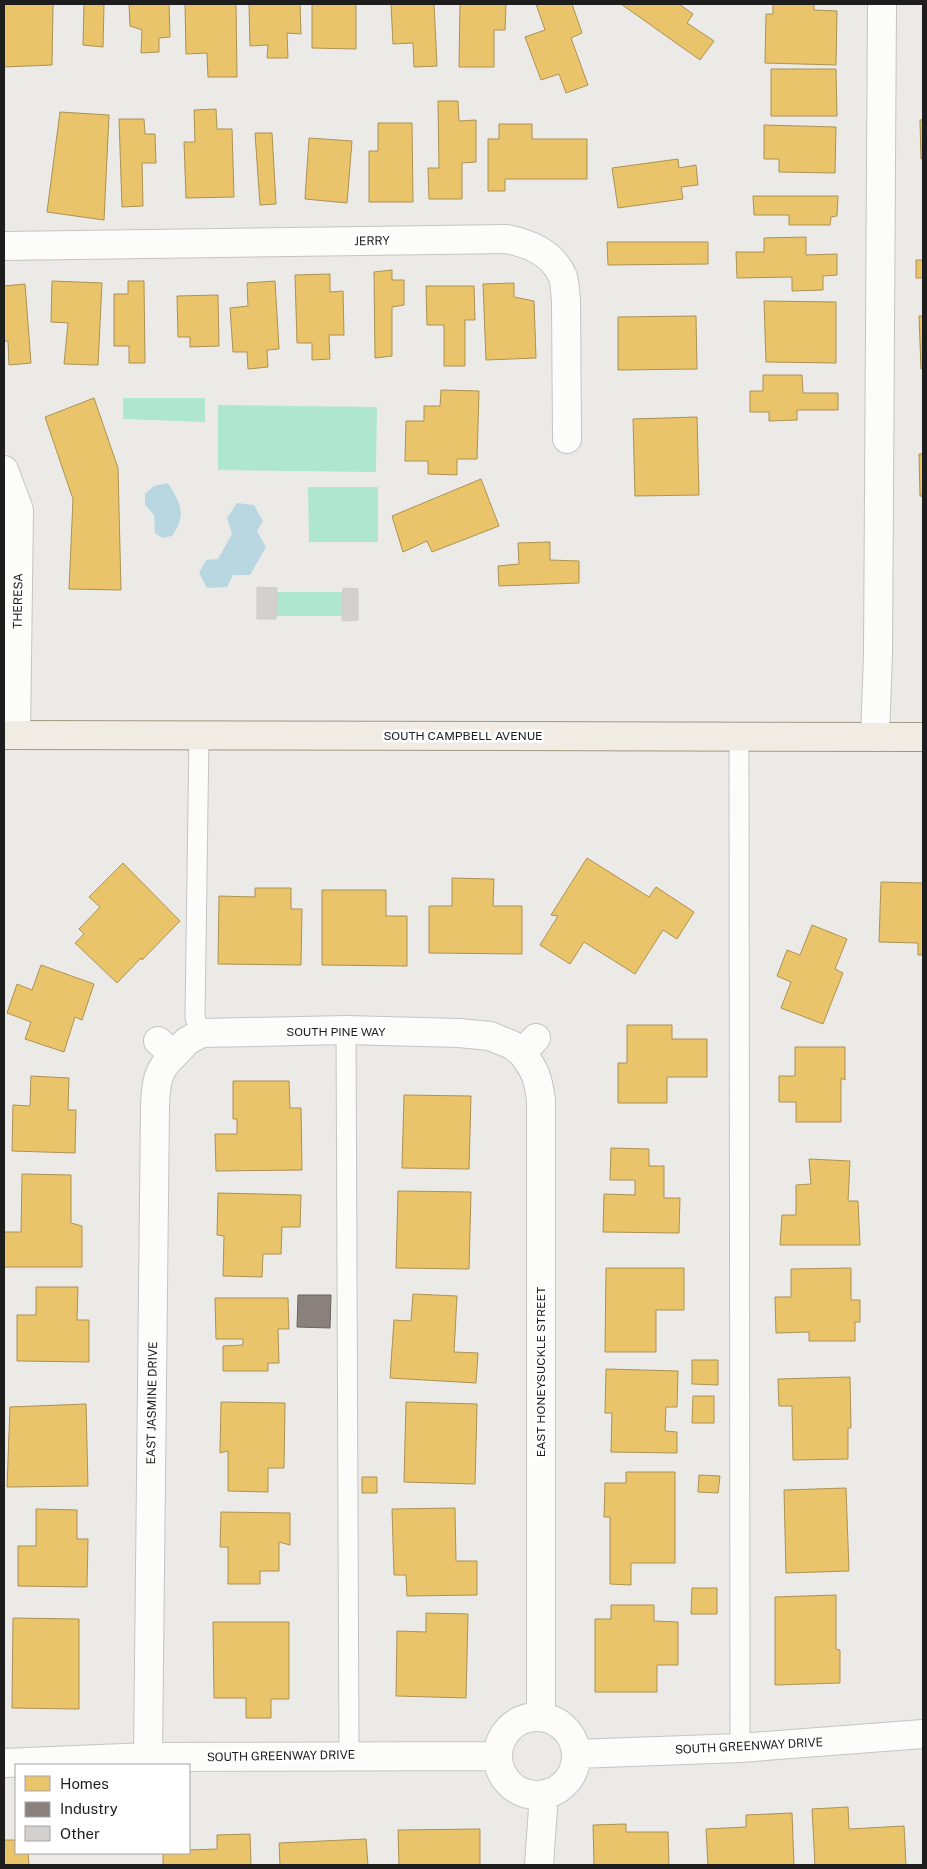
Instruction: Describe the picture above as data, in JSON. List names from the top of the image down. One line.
{"streets":{"main road":["SOUTH CAMPBELL AVENUE"],"street":["JERRY","THERESA","SOUTH PINE WAY","EAST HONEYSUCKLE STREET","EAST JASMINE DRIVE","SOUTH GREENWAY DRIVE"]},"crossings":[["THERESA","SOUTH CAMPBELL AVENUE"],["SOUTH PINE WAY","EAST HONEYSUCKLE STREET"],["SOUTH PINE WAY","EAST JASMINE DRIVE"],["EAST HONEYSUCKLE STREET","SOUTH GREENWAY DRIVE"],["EAST JASMINE DRIVE","SOUTH GREENWAY DRIVE"]],"legend":["Homes","Industry","Other"]}
